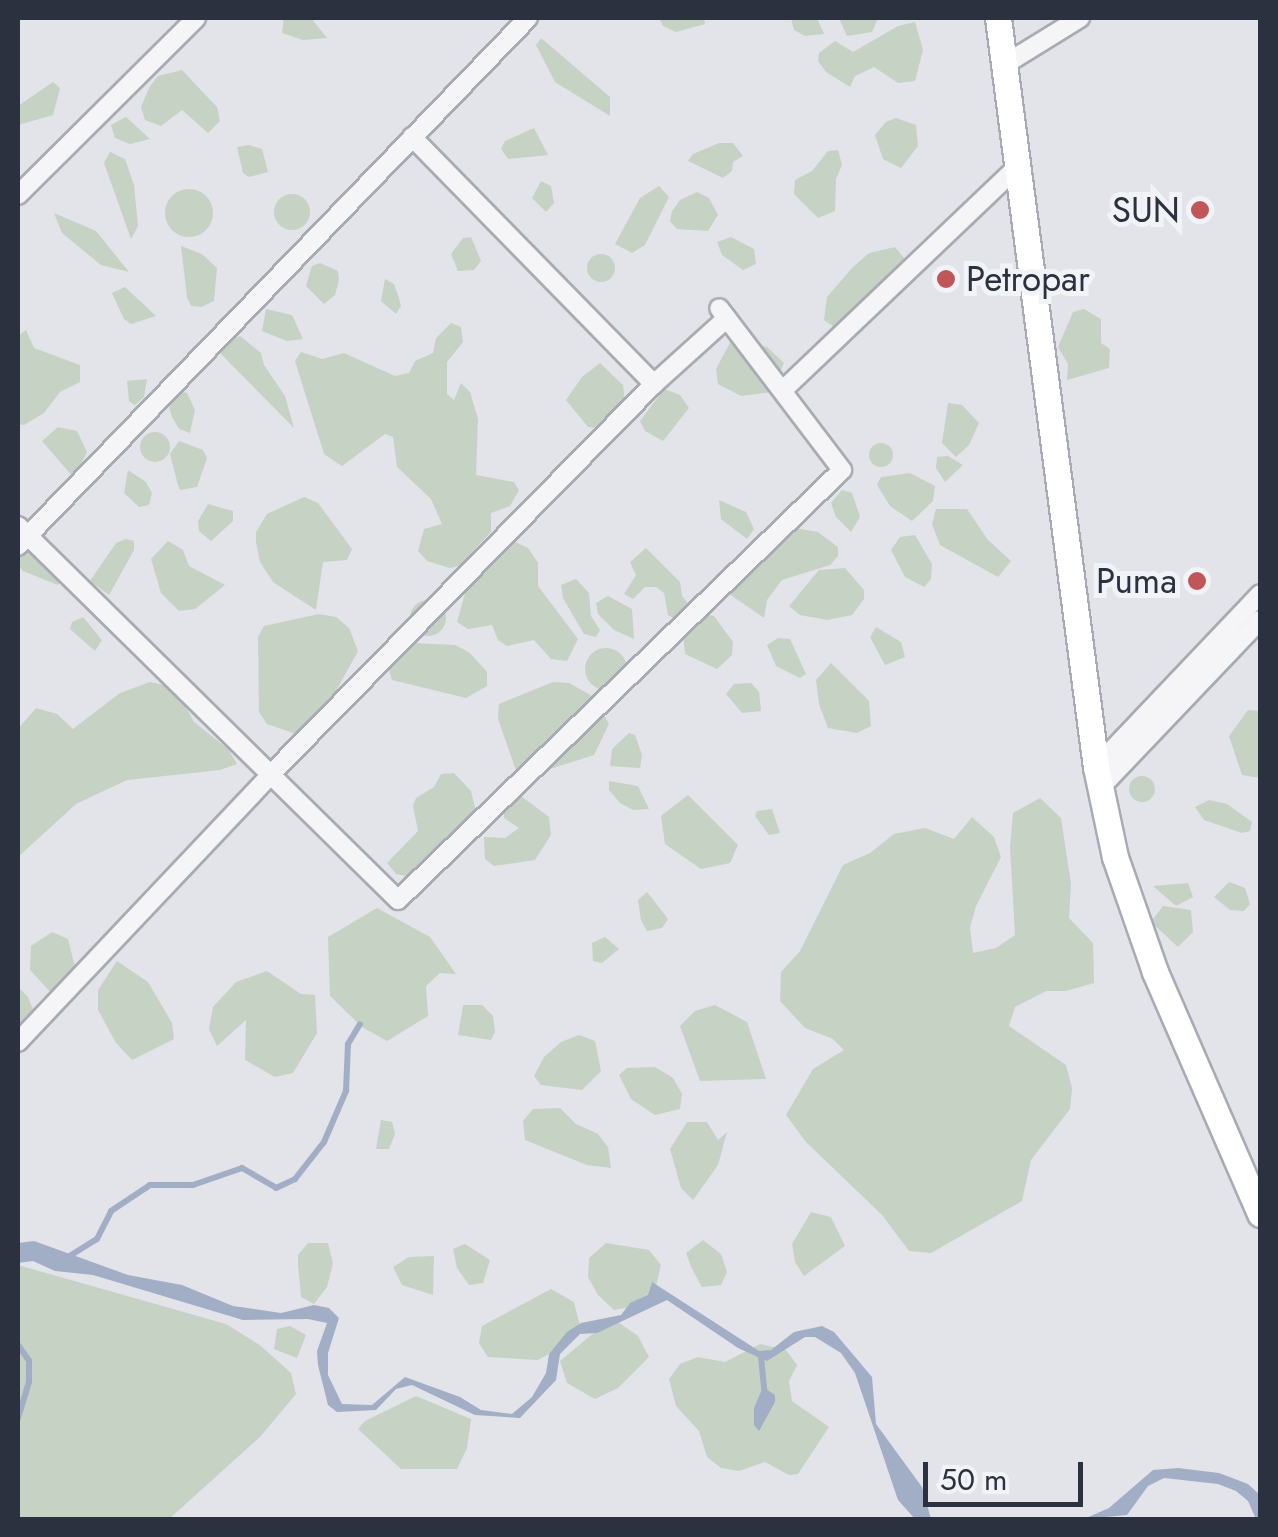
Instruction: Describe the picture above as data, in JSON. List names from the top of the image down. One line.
{"places":["SUN","Petropar","Puma"],"scale_bar":"50 m"}
